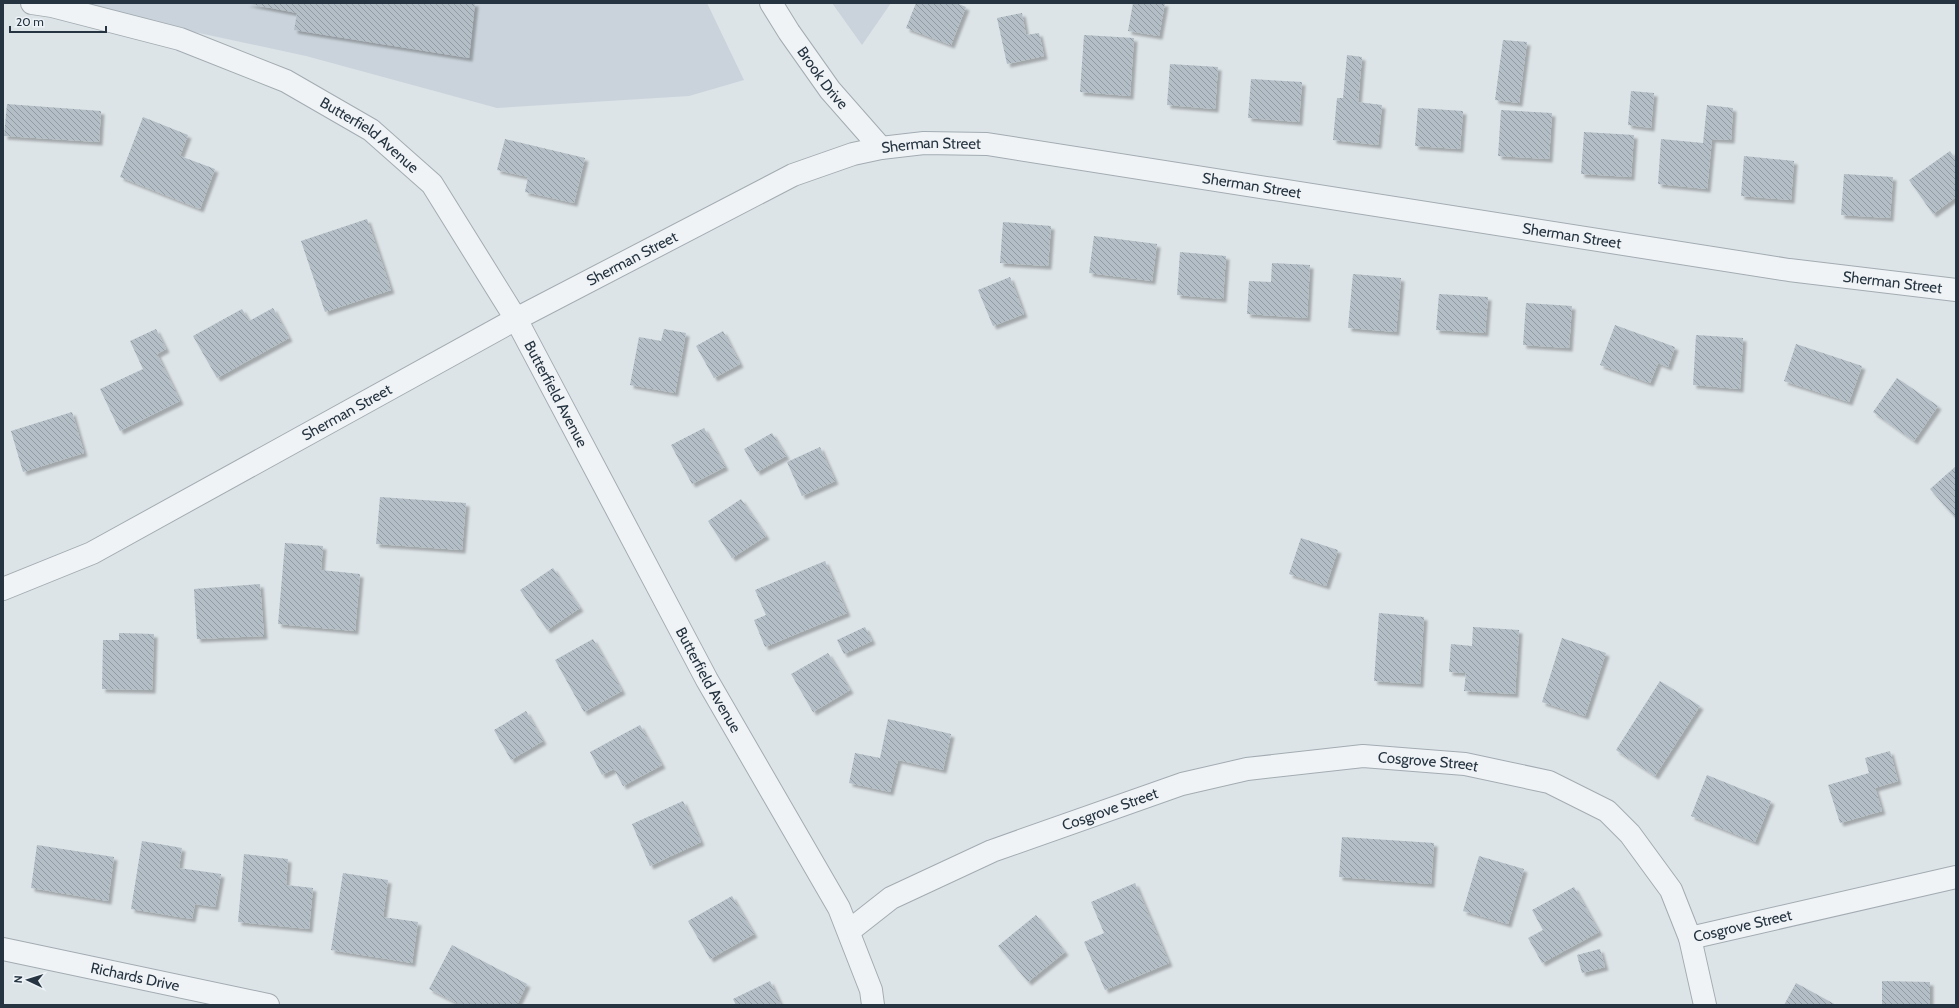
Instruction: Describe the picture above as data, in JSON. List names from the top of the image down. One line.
{"streets":{"street":["Brook Drive","Butterfield Avenue","Sherman Street","Cosgrove Street","Richards Drive"]},"crossings":[["Brook Drive","Sherman Street"],["Butterfield Avenue","Sherman Street"],["Butterfield Avenue","Cosgrove Street"]],"scale_bar":"20 m","north":"left"}
